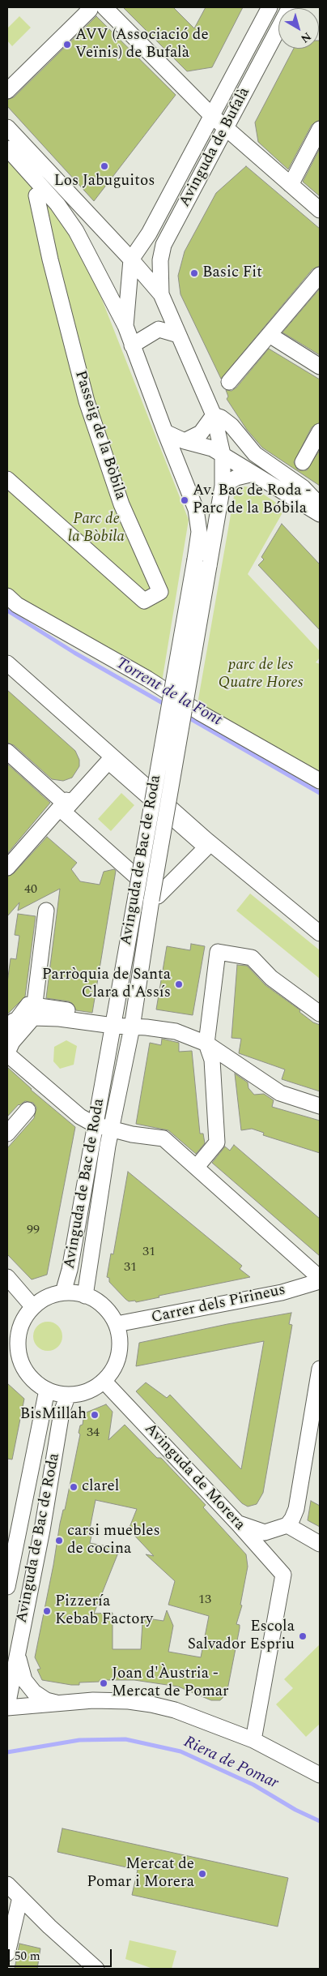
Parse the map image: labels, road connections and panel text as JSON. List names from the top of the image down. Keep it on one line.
{"streets":{"street":["Avinguda de Bufalà","Passeig de la Bòbila","Avinguda de Bac de Roda","Carrer dels Pirineus","Avinguda de Morera"]},"crossings":[["Avinguda de Bufalà","Avinguda de Bac de Roda"],["Avinguda de Bac de Roda","Carrer dels Pirineus"],["Avinguda de Bac de Roda","Avinguda de Morera"],["Carrer dels Pirineus","Avinguda de Morera"]],"water":["Torrent de la Font","Riera de Pomar"],"parks":["Parc de la Bòbila","parc de les Quatre Hores"],"places":["AVV (Associació de Veïnis) de Bufalà","Los Jabuguitos","Basic Fit","Av. Bac de Roda - Parc de la Bóbila","Parròquia de Santa Clara d'Assís","BisMillah","clarel","carsi muebles de cocina","Pizzería Kebab Factory","Escola Salvador Espriu","Joan d'Àustria - Mercat de Pomar","Mercat de Pomar i Morera"],"house_numbers":["40","99","31","31","34","13"],"scale_bar":"50 m","north":"bottom right"}
